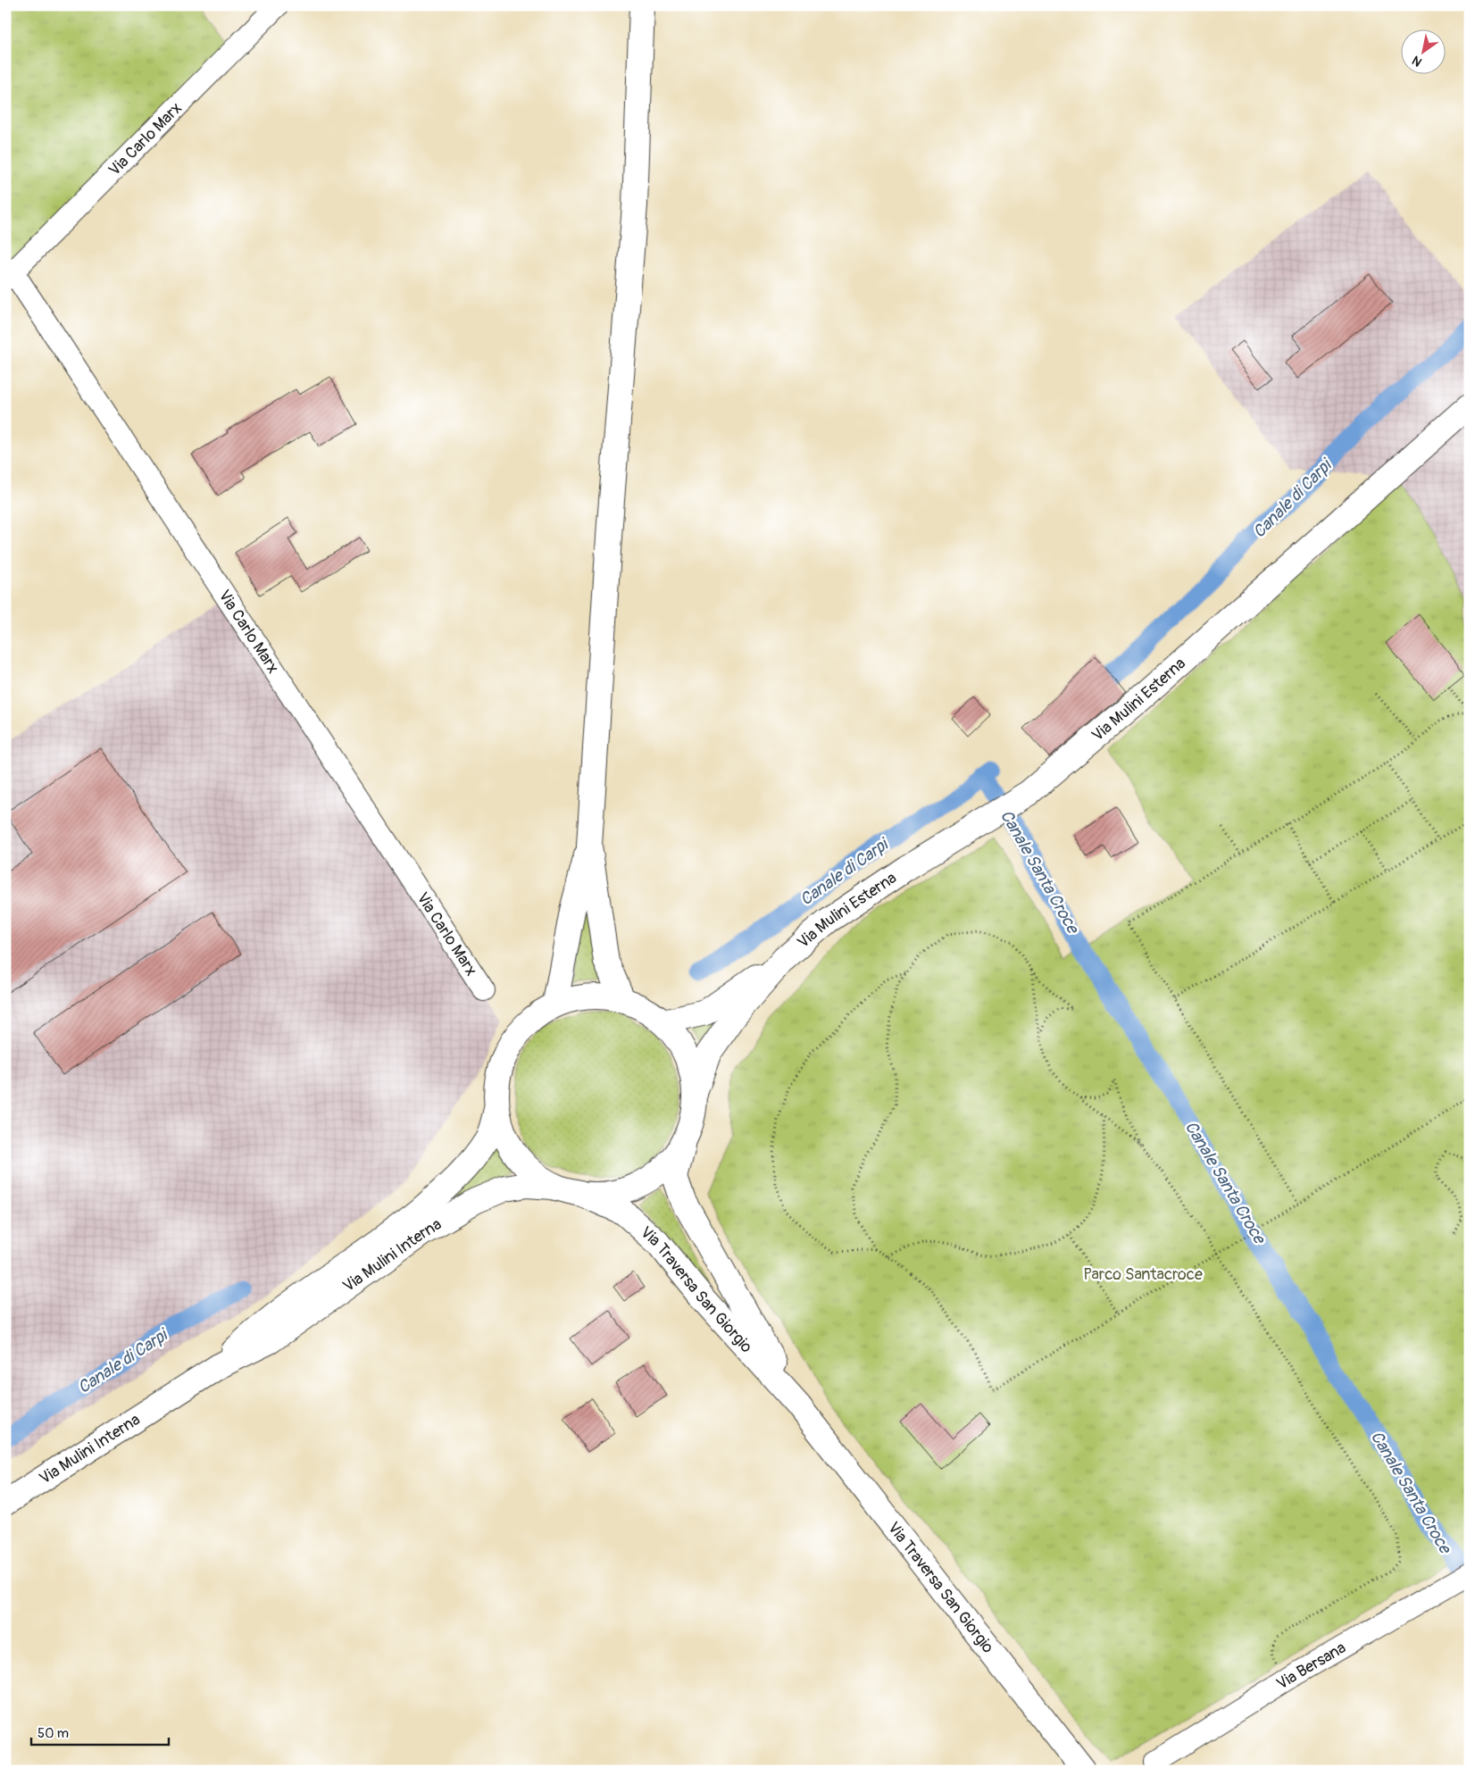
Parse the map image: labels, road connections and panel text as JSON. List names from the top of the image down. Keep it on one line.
{"streets":{"main road":["Via Mulini Esterna","Via Mulini Interna","Via Traversa San Giorgio"],"street":["Via Carlo Marx","Via Bersana"]},"crossings":[["Via Mulini Interna","Via Traversa San Giorgio"]],"water":["Canale di Carpi","Canale Santa Croce"],"parks":["Parco Santacroce"],"scale_bar":"50 m","north":"bottom left"}
